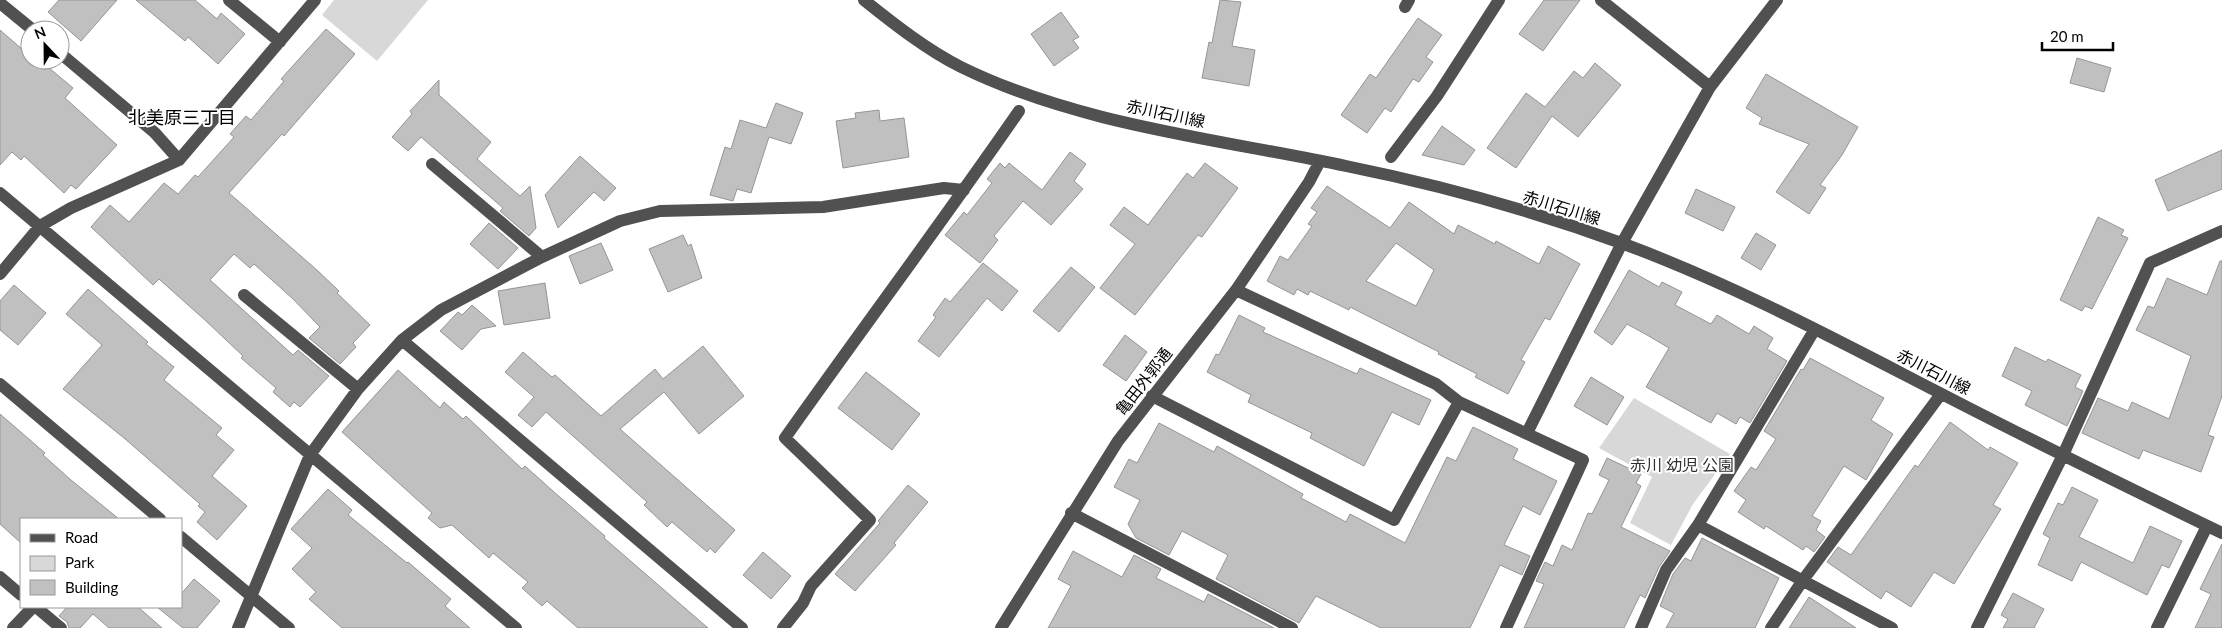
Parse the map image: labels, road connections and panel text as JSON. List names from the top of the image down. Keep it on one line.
{"streets":{"street":["赤川石川線","亀田外郭通"]},"crossings":[["赤川石川線","亀田外郭通"]],"districts":["北美原三丁目"],"parks":["赤川 幼児 公園"],"legend":["Road","Park","Building"],"scale_bar":"20 m","north":"top"}
